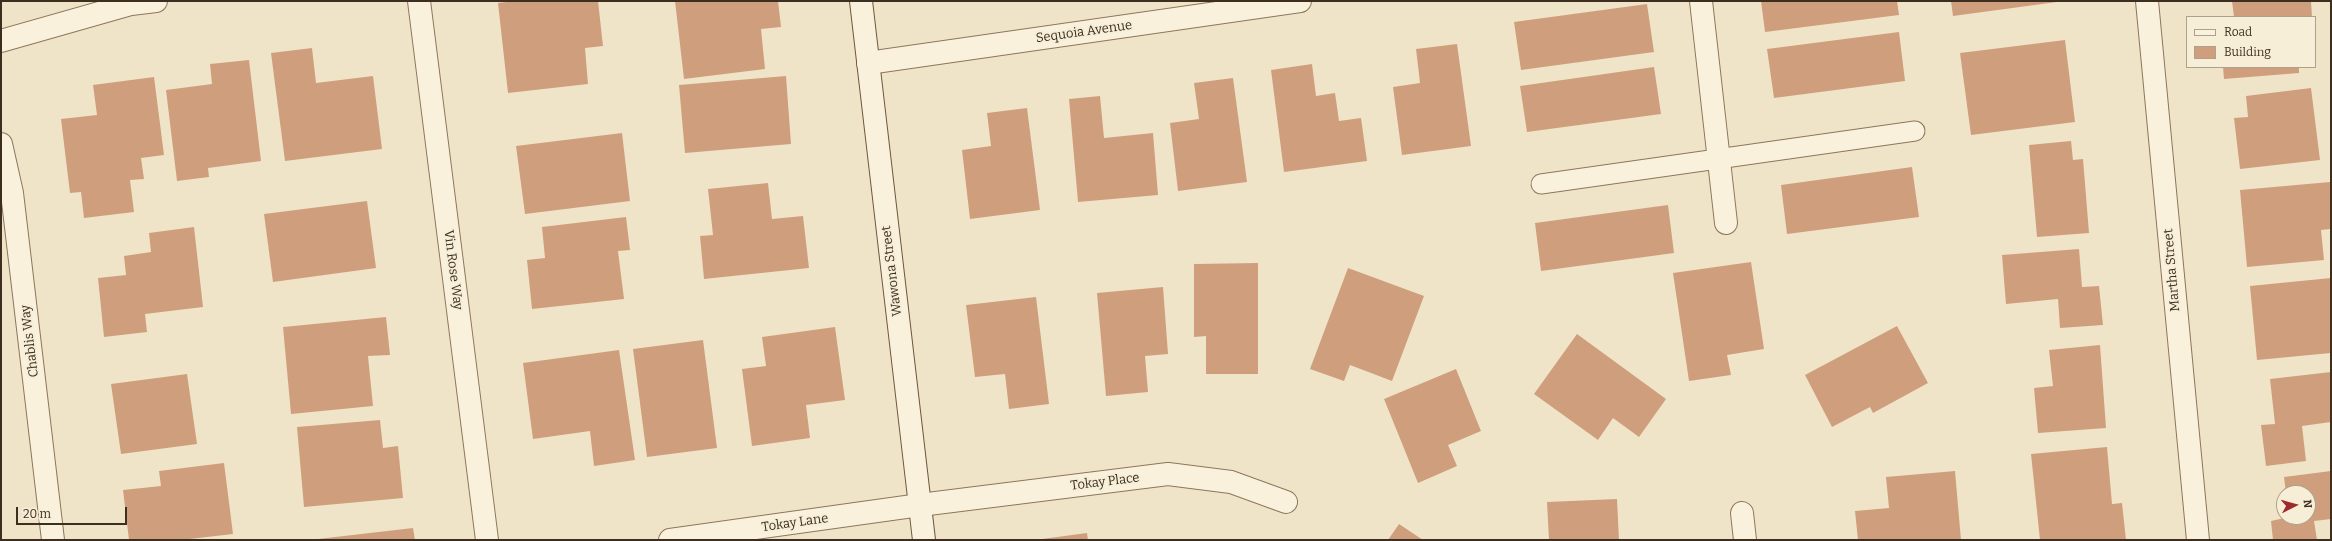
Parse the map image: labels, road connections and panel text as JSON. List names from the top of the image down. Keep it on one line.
{"streets":{"street":["Sequoia Avenue","Vin Rose Way","Martha Street","Wawona Street","Chablis Way","Tokay Place","Tokay Lane"]},"crossings":[["Sequoia Avenue","Wawona Street"],["Wawona Street","Tokay Place"],["Wawona Street","Tokay Lane"],["Tokay Place","Tokay Lane"]],"legend":["Road","Building"],"scale_bar":"20 m","north":"right"}
